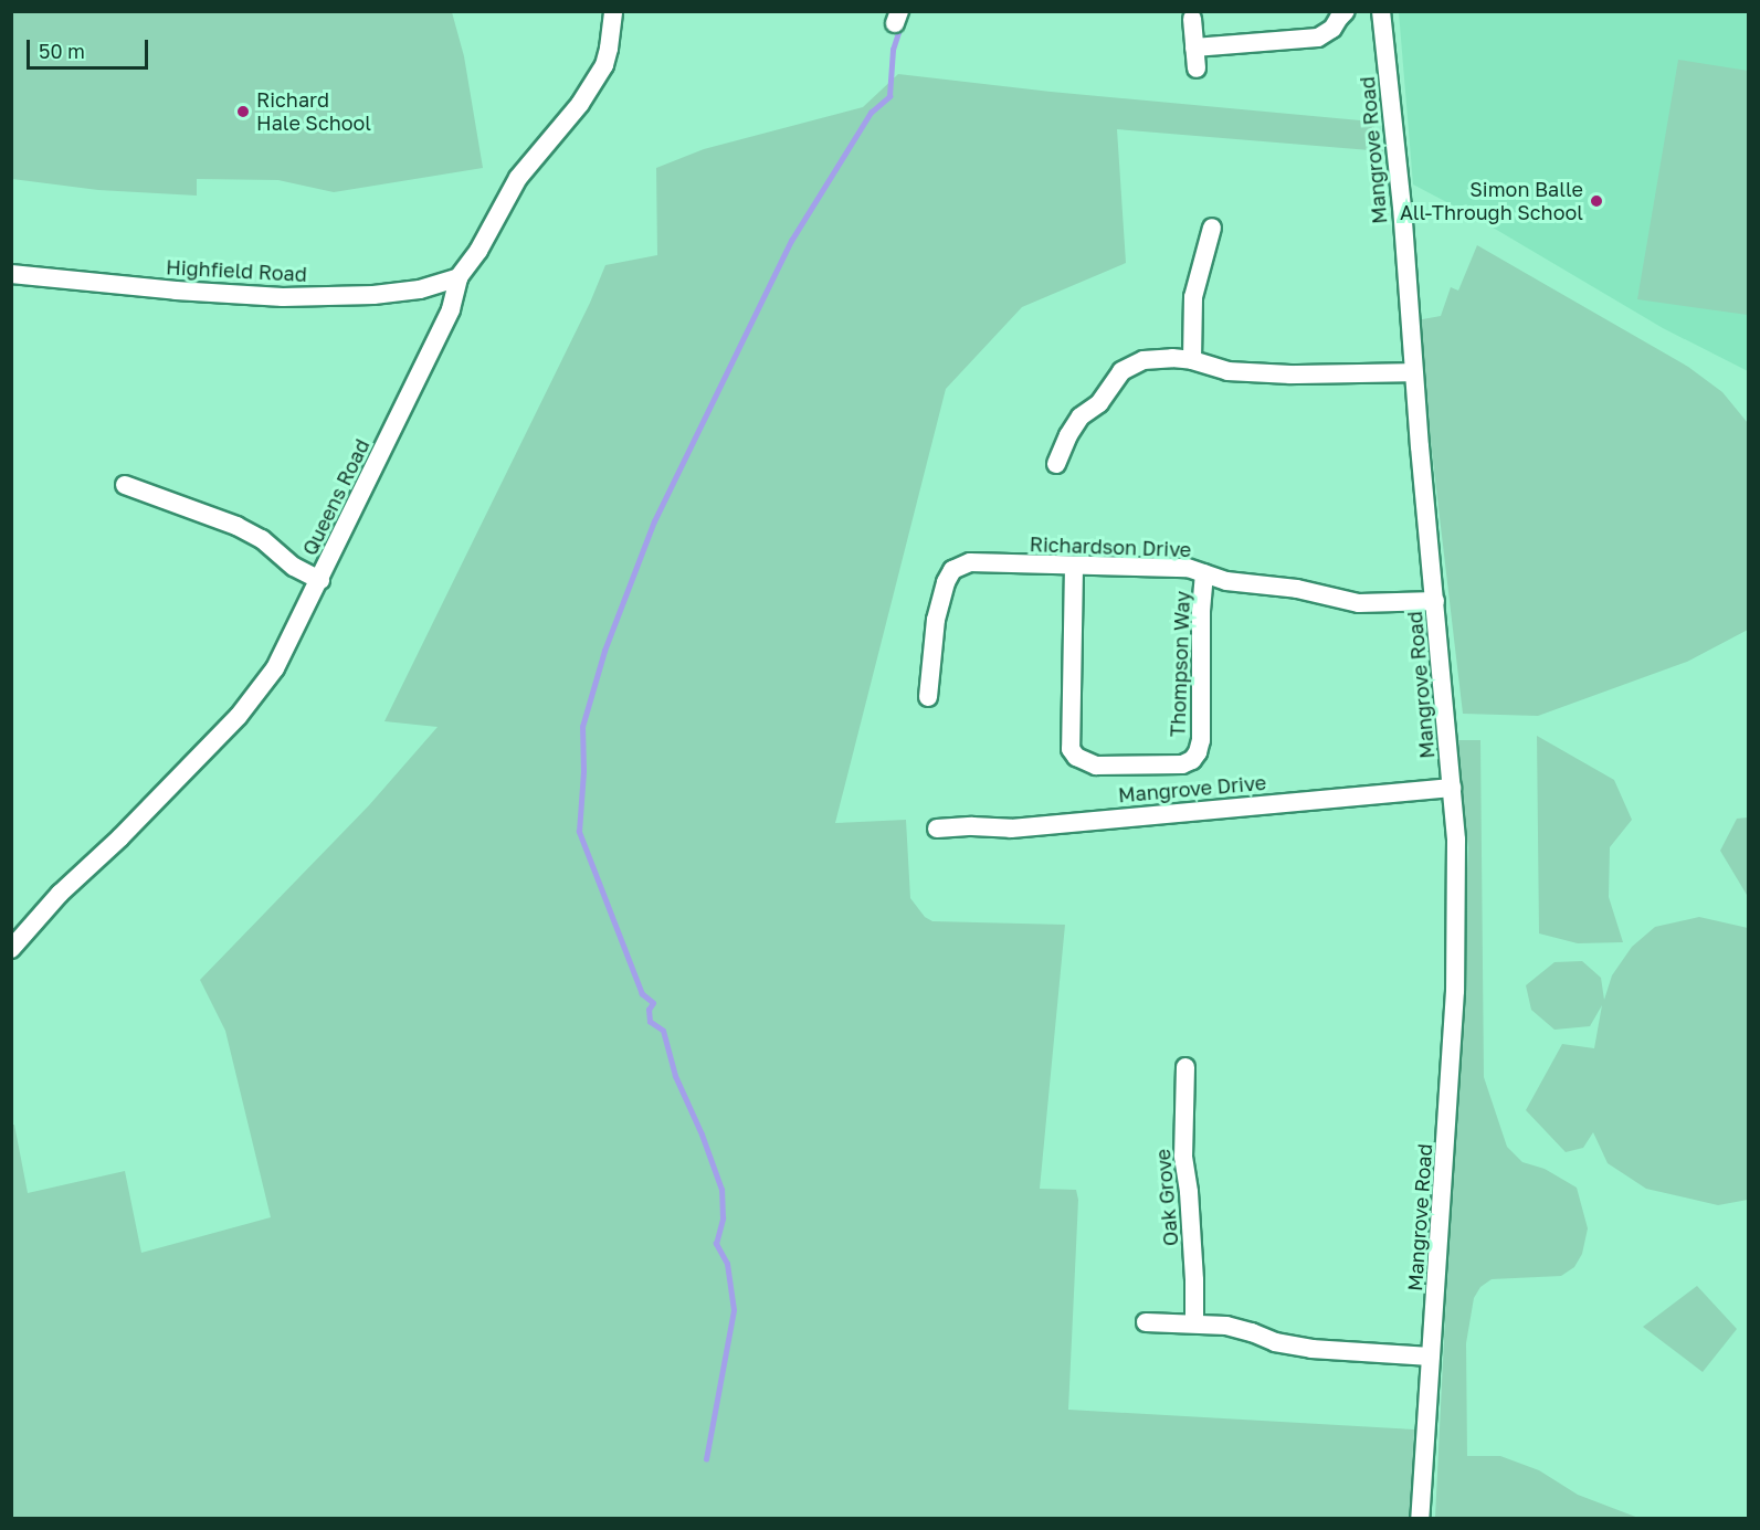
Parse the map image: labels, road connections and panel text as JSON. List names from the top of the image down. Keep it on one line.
{"streets":{"street":["Mangrove Road","Highfield Road","Queens Road","Richardson Drive","Thompson Way","Mangrove Drive","Oak Grove"]},"crossings":[["Mangrove Road","Richardson Drive"],["Mangrove Road","Mangrove Drive"],["Highfield Road","Queens Road"],["Richardson Drive","Thompson Way"]],"places":["Richard Hale School","Simon Balle All-Through School"],"scale_bar":"50 m"}
